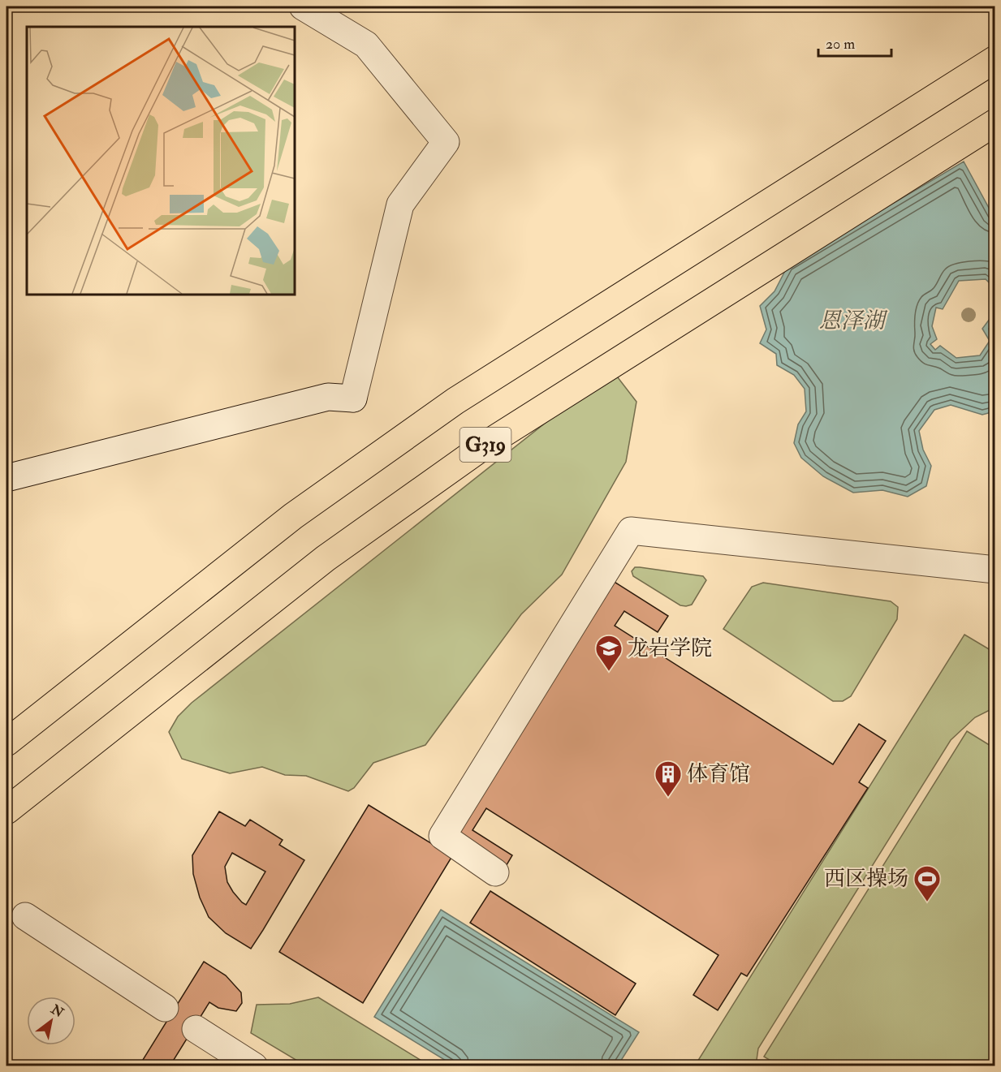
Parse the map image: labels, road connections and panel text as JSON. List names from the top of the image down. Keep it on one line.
{"streets":{"highway":["G319"]},"water":["恩泽湖"],"places":{"school or university":["龙岩学院"],"building":["体育馆"],"sports":["西区操场"]},"scale_bar":"20 m","north":"top right"}
